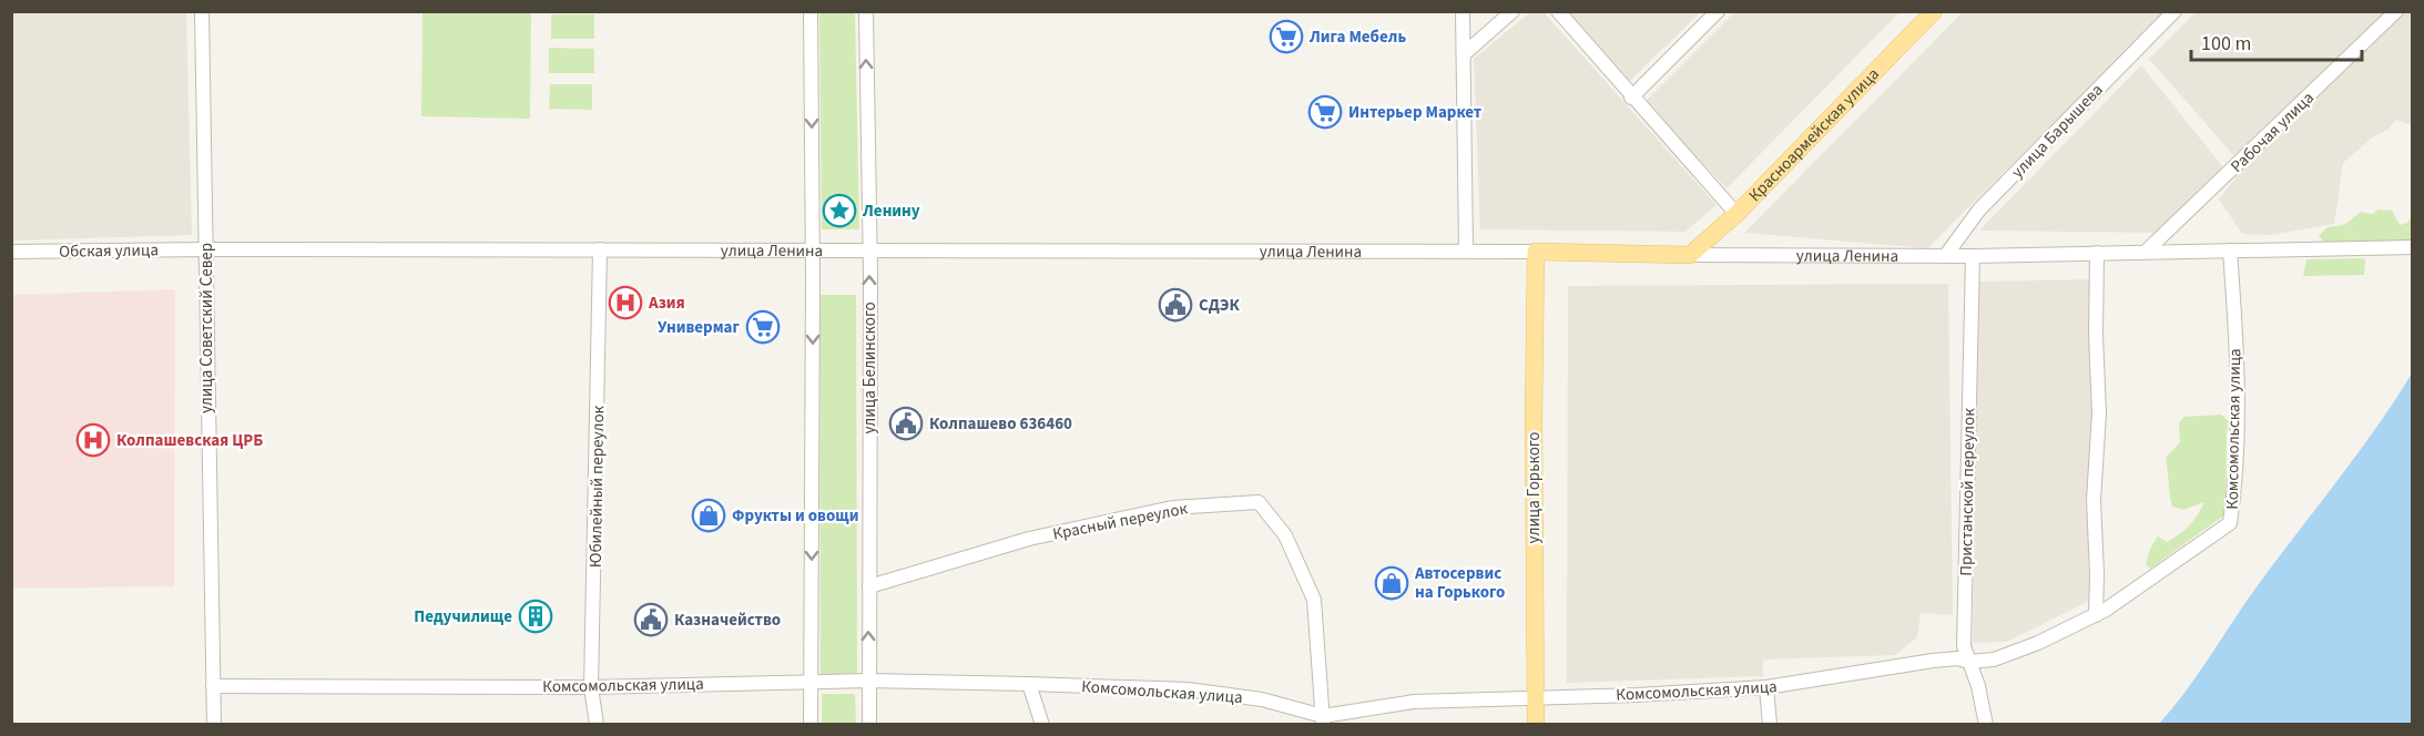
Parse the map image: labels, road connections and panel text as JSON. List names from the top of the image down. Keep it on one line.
{"streets":{"main road":["Красноармейская улица","улица Ленина","улица Горького"],"street":["улица Барышева","Рабочая улица","Обская улица","улица Советский Север","улица Белинского","Комсомольская улица","Юбилейный переулок","Пристанской переулок","Красный переулок"]},"crossings":[["улица Барышева","улица Ленина"],["Рабочая улица","улица Ленина"],["Красноармейская улица","улица Ленина"],["улица Ленина","Обская улица"],["улица Ленина","улица Советский Север"],["улица Ленина","улица Белинского"],["улица Ленина","Комсомольская улица"],["улица Ленина","Юбилейный переулок"],["улица Ленина","улица Горького"],["улица Ленина","Пристанской переулок"],["Обская улица","улица Советский Север"],["улица Советский Север","Комсомольская улица"],["улица Белинского","Комсомольская улица"],["улица Белинского","Красный переулок"],["Комсомольская улица","Юбилейный переулок"],["Комсомольская улица","улица Горького"],["Комсомольская улица","Пристанской переулок"],["Комсомольская улица","Красный переулок"]],"places":{"supermarket":["Лига Мебель","Интерьер Маркет","Универмаг"],"place":["Ленину"],"hospital":["Азия","Колпашевская ЦРБ"],"public building":["СДЭК","Колпашево 636460","Казначейство"],"shop":["Фрукты и овощи","Автосервис на Горького"],"building":["Педучилище"]},"scale_bar":"100 m"}
